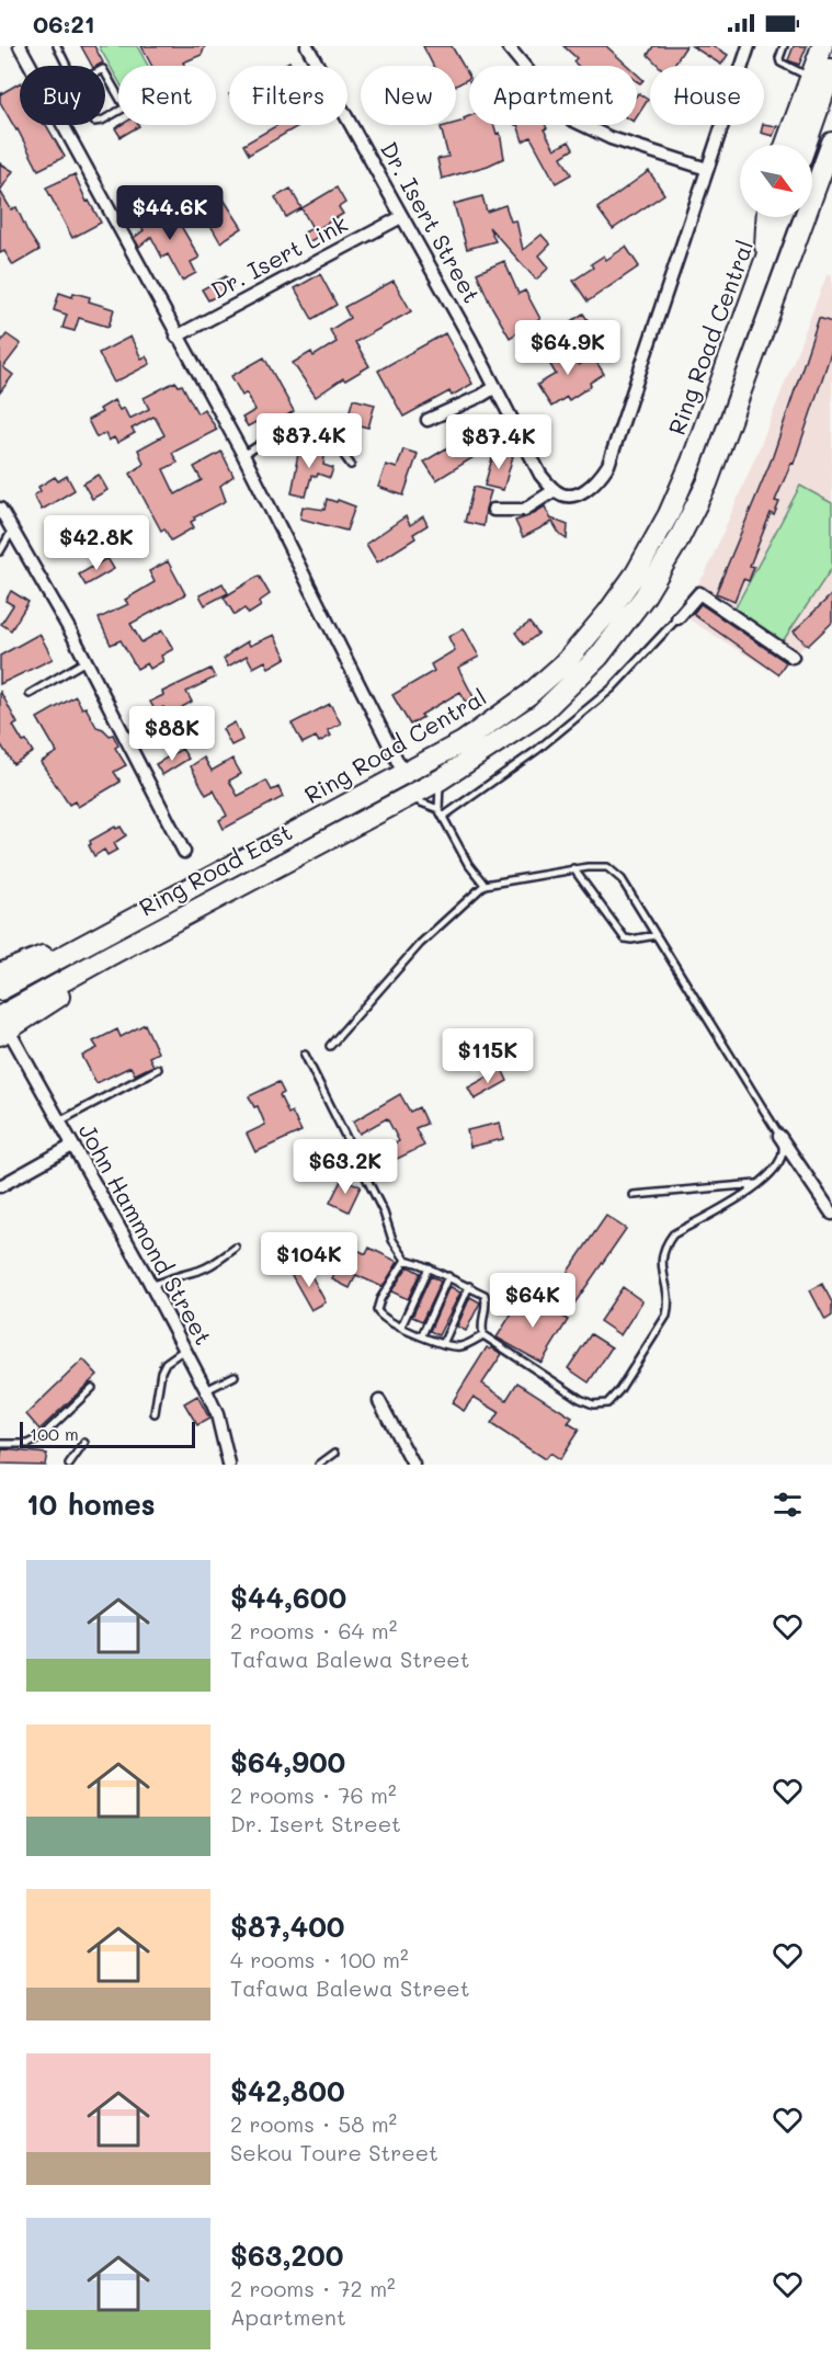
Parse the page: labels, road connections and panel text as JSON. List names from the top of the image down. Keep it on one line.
{"streets":{"main road":["Ring Road Central","Ring Road East"],"street":["Dr. Isert Street","Dr. Isert Link","John Hammond Street"]},"crossings":[["Dr. Isert Street","Dr. Isert Link"],["Ring Road Central","Ring Road East"],["Ring Road East","John Hammond Street"]],"scale_bar":"100 m","north":"bottom right","page":{"status":"06:21","chip":["Buy","Rent","Filters","New","Apartment","House"],"price":["$44.6K","$64.9K","$87.4K","$87.4K","$42.8K","$88K","$115K","$63.2K","$104K","$64K"],"scale":"100 m","heading":"10 homes","list":[{"name":"$44,600","note":"2 rooms · 64 m² · Tafawa Balewa Street"},{"name":"$64,900","note":"2 rooms · 76 m² · Dr. Isert Street"},{"name":"$87,400","note":"4 rooms · 100 m² · Tafawa Balewa Street"},{"name":"$42,800","note":"2 rooms · 58 m² · Sekou Toure Street"},{"name":"$63,200","note":"2 rooms · 72 m² · Apartment"}]}}
